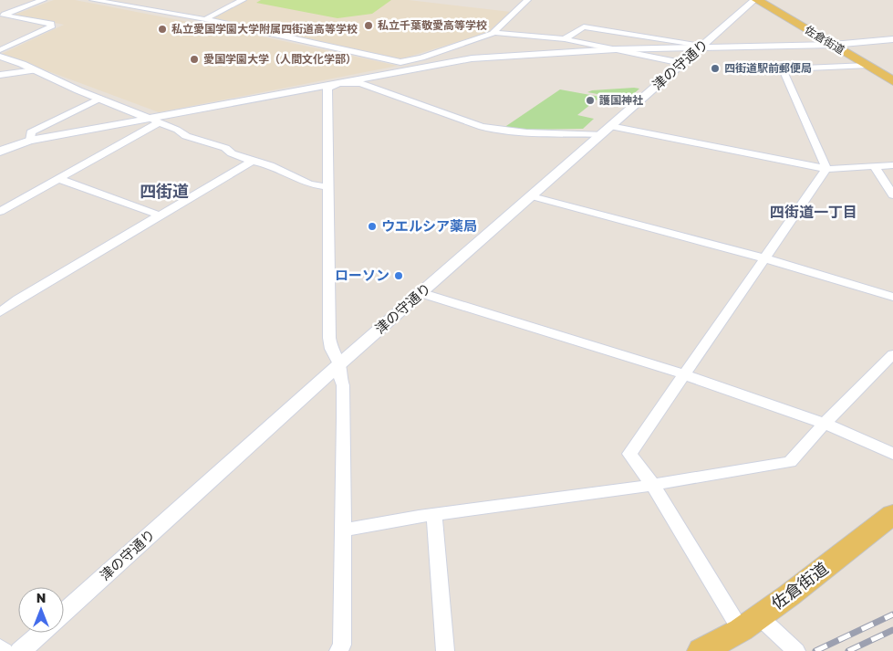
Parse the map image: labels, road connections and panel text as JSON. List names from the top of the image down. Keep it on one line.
{"streets":{"main road":["佐倉街道"],"street":["津の守通り"]},"crossings":[["佐倉街道","津の守通り"]],"districts":["四街道","四街道一丁目"],"places":["私立千葉敬愛高等学校","私立愛国学園大学附属四街道高等学校","愛国学園大学（人間文化学部）","四街道駅前郵便局","護国神社","ウエルシア薬局","ローソン"],"north":"top"}
